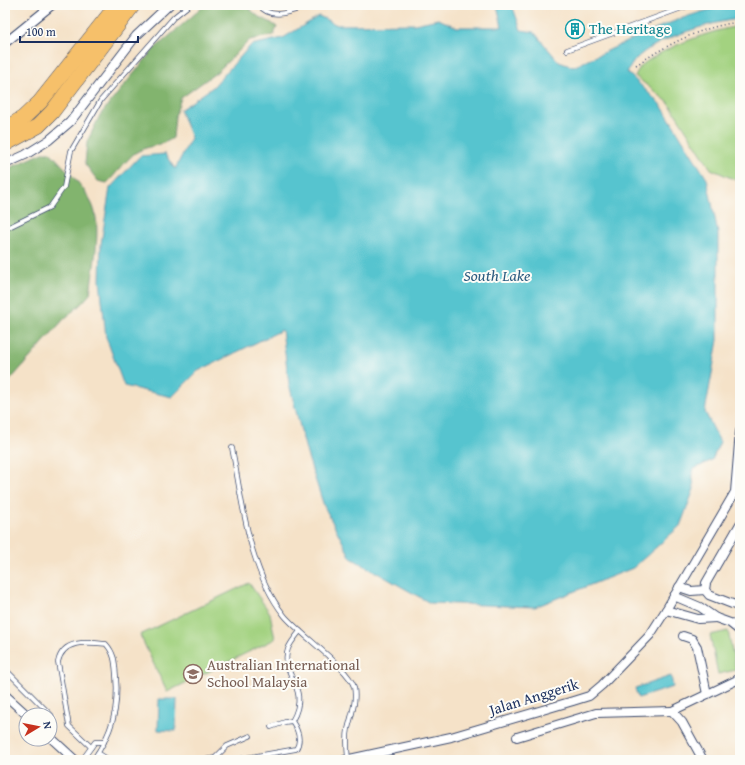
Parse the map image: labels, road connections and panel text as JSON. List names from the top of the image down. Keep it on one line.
{"streets":{"street":["Jalan Anggerik"]},"water":["South Lake"],"places":{"building":["The Heritage"],"school or university":["Australian International School Malaysia"]},"scale_bar":"100 m","north":"right"}
